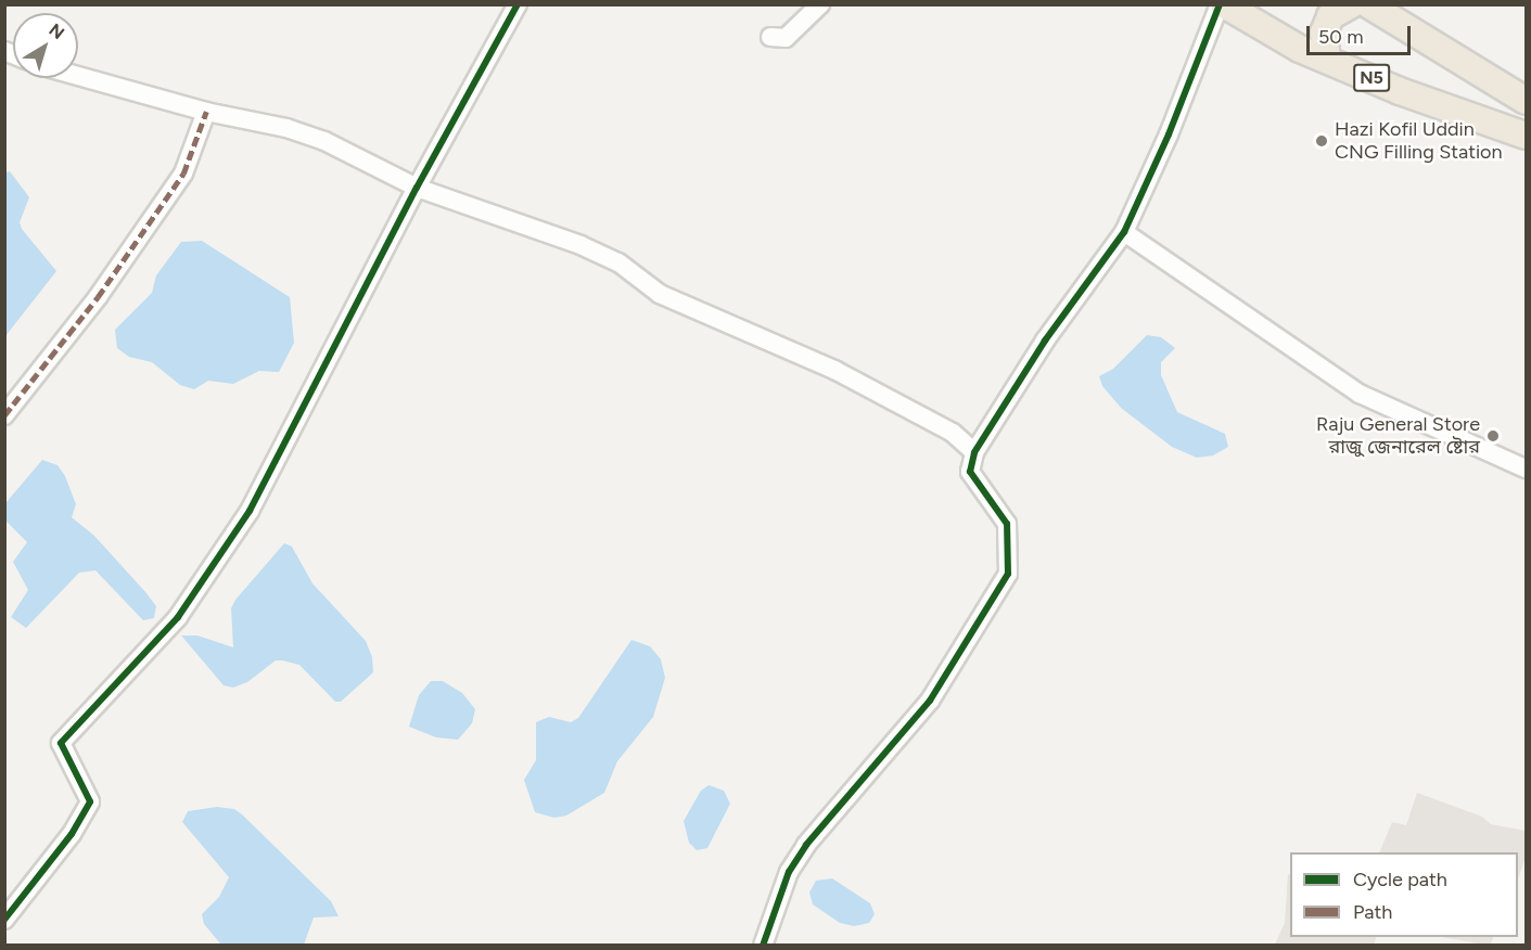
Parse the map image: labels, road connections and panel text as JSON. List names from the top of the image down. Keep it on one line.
{"streets":{"highway":["N5"]},"places":["Hazi Kofil Uddin CNG Filling Station","Raju General Store রাজু জেনারেল ষ্টোর"],"legend":["Cycle path","Path"],"scale_bar":"50 m","north":"top right"}
